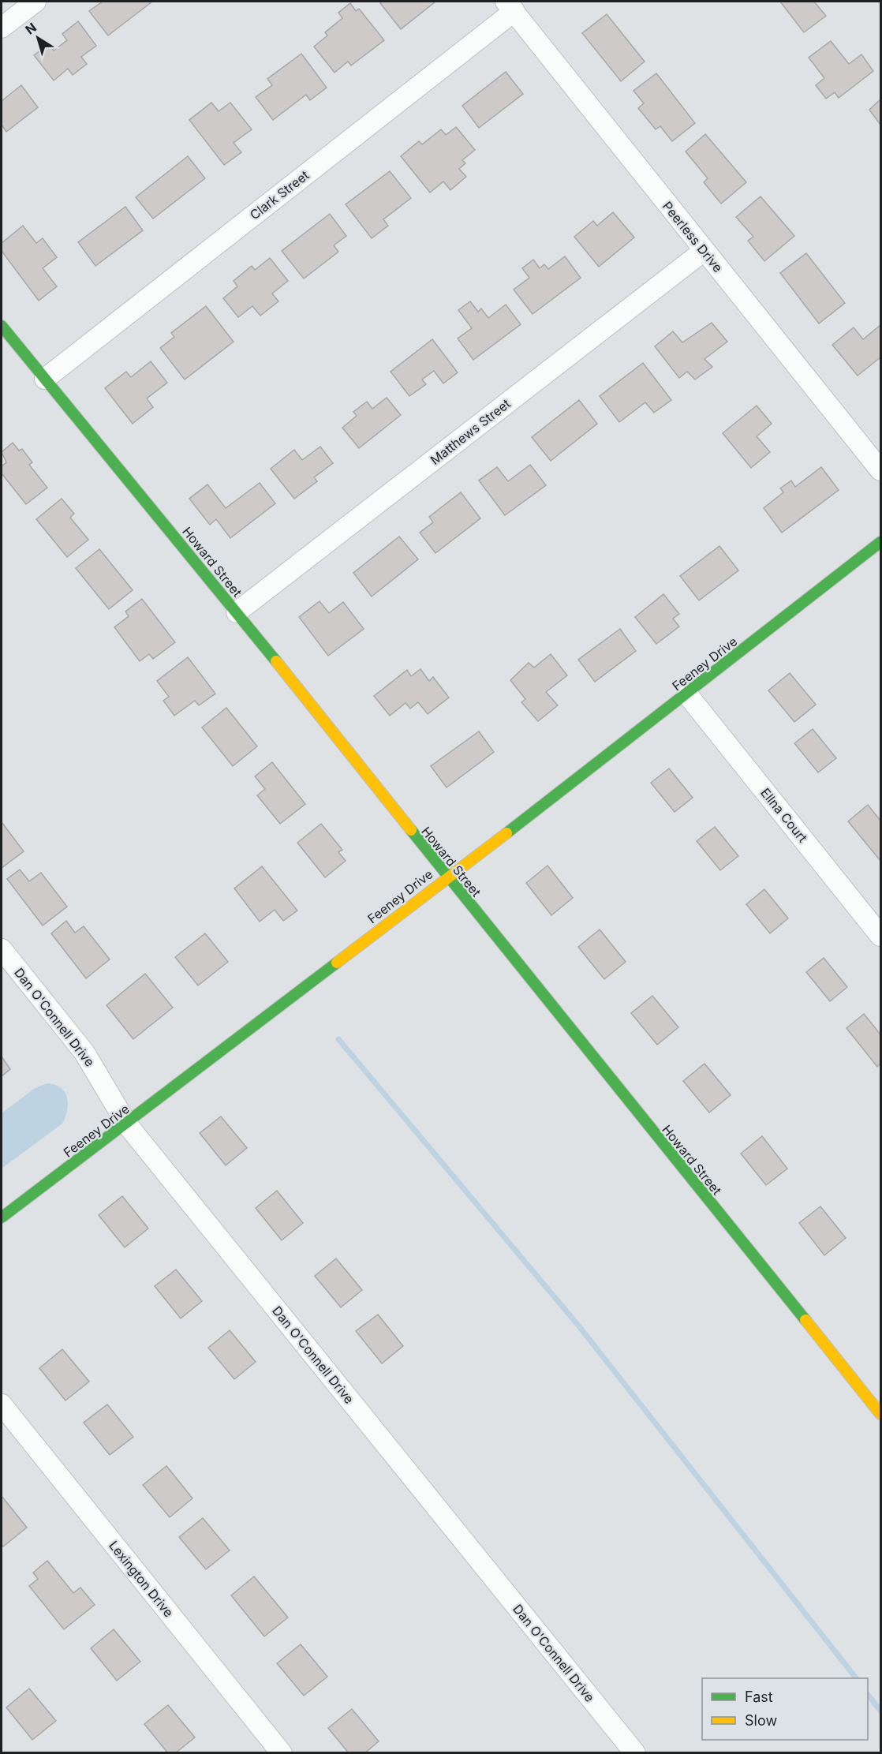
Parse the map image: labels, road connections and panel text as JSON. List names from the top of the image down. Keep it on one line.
{"streets":{"street":["Clark Street","Peerless Drive","Matthews Street","Howard Street","Feeney Drive","Ellna Court","Dan O'Connell Drive","Lexington Drive"]},"crossings":[["Clark Street","Peerless Drive"],["Clark Street","Howard Street"],["Peerless Drive","Matthews Street"],["Matthews Street","Howard Street"],["Howard Street","Feeney Drive"],["Feeney Drive","Ellna Court"],["Feeney Drive","Dan O'Connell Drive"]],"legend":["Fast","Slow"],"north":"top left"}
